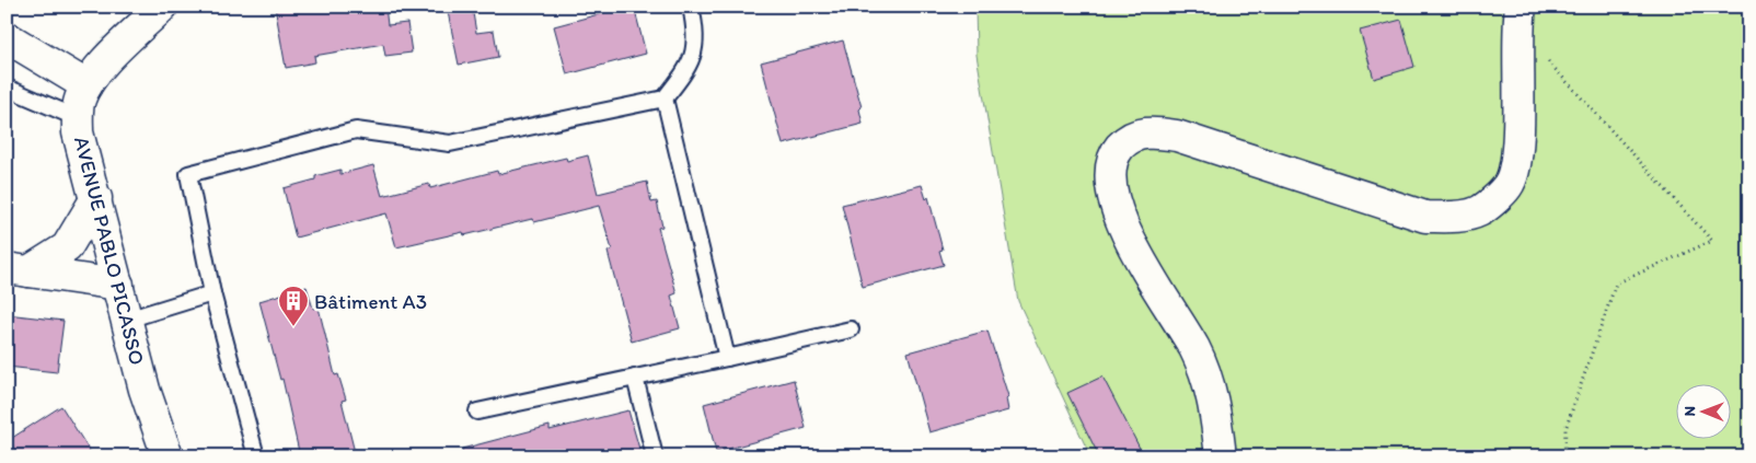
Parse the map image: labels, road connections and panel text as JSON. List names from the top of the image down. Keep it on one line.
{"streets":{"street":["AVENUE PABLO PICASSO"]},"places":{"building":["Bâtiment A3"]},"north":"left"}
